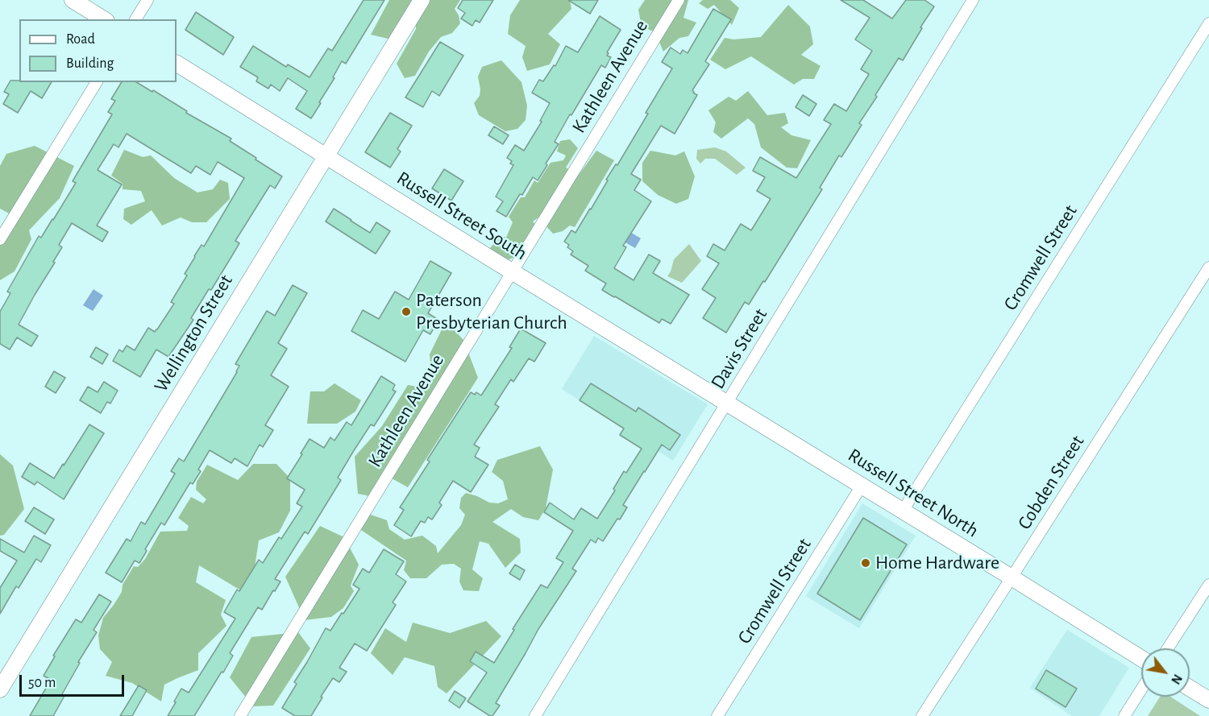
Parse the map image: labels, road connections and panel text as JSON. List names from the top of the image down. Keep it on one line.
{"streets":{"street":["Kathleen Avenue","Russell Street South","Cromwell Street","Wellington Street","Davis Street","Cobden Street","Russell Street North"]},"crossings":[["Kathleen Avenue","Russell Street South"],["Russell Street South","Wellington Street"],["Russell Street South","Davis Street"],["Russell Street South","Russell Street North"],["Cromwell Street","Russell Street North"],["Davis Street","Russell Street North"],["Cobden Street","Russell Street North"]],"places":["Paterson Presbyterian Church","Home Hardware"],"legend":["Road","Building"],"scale_bar":"50 m","north":"bottom right"}
